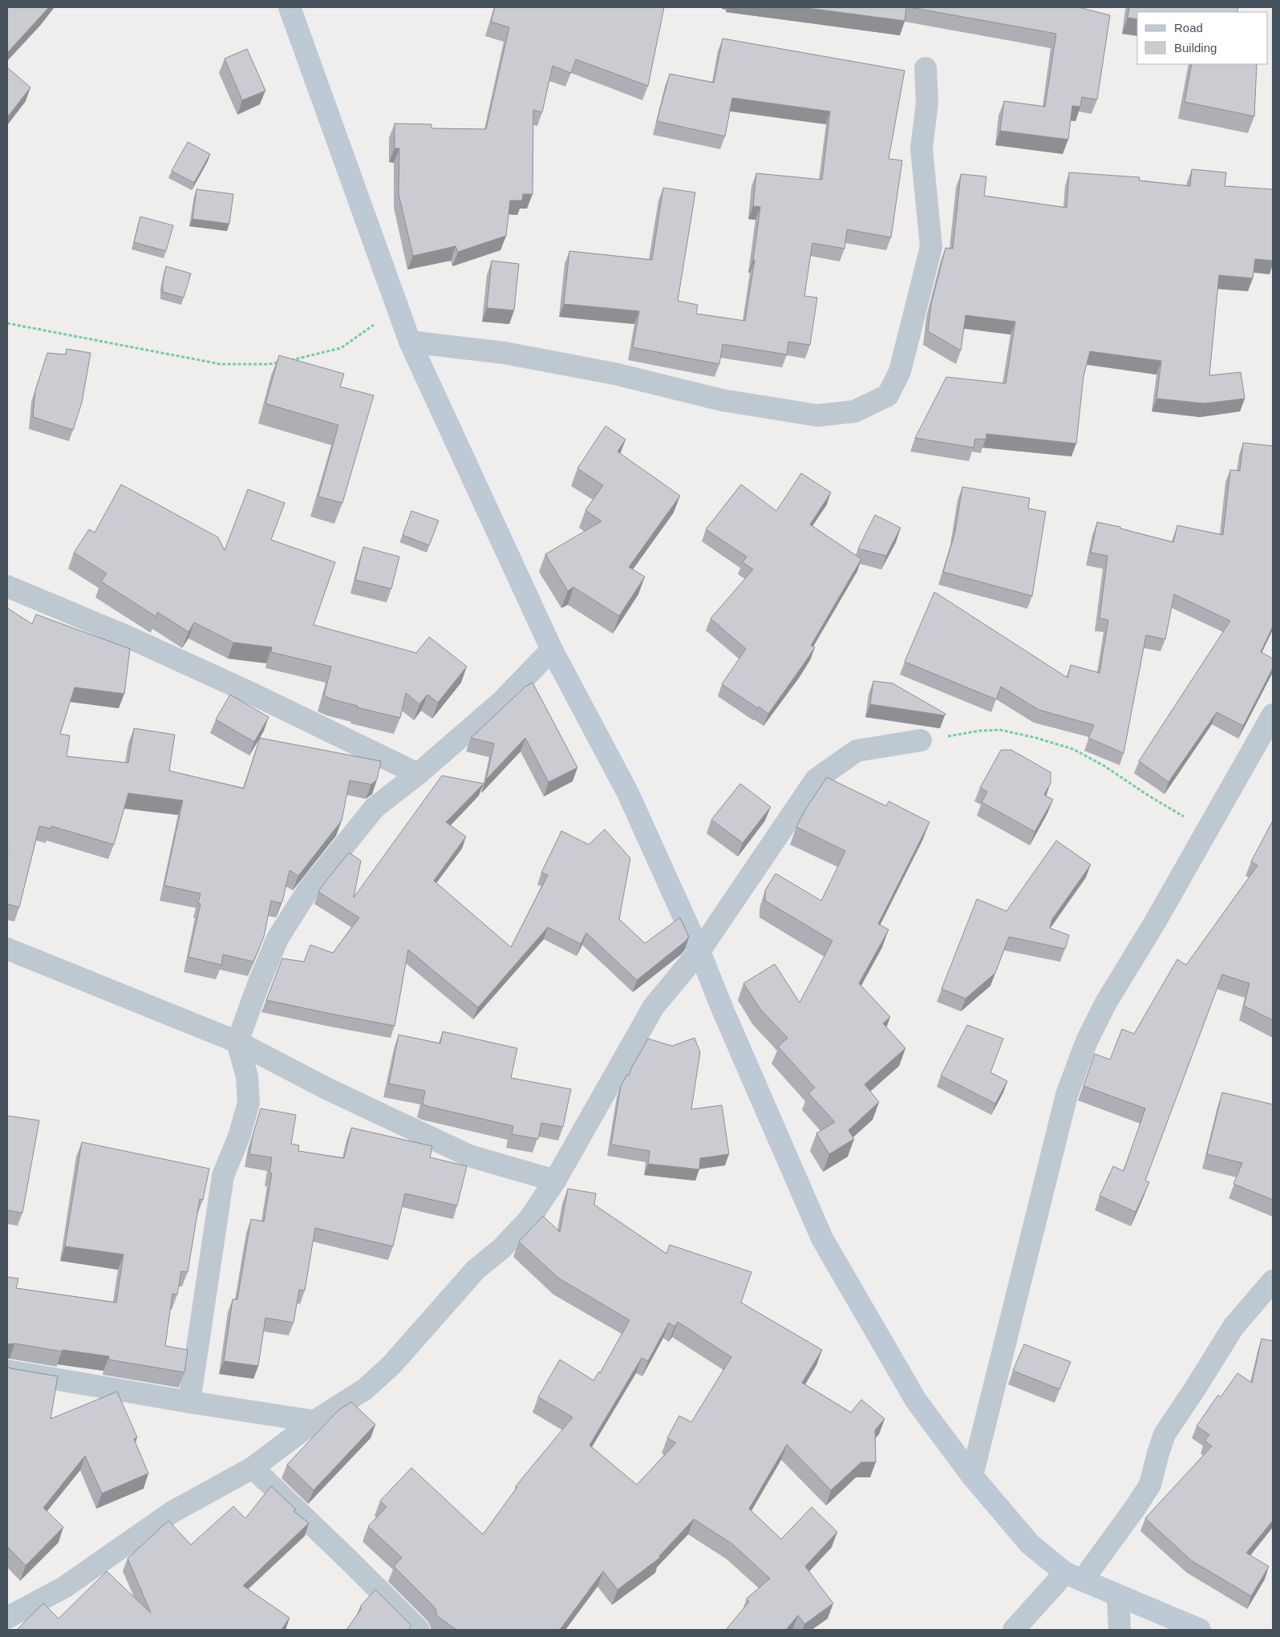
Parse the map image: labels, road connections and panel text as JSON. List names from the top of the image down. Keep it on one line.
{"legend":["Road","Building"]}
